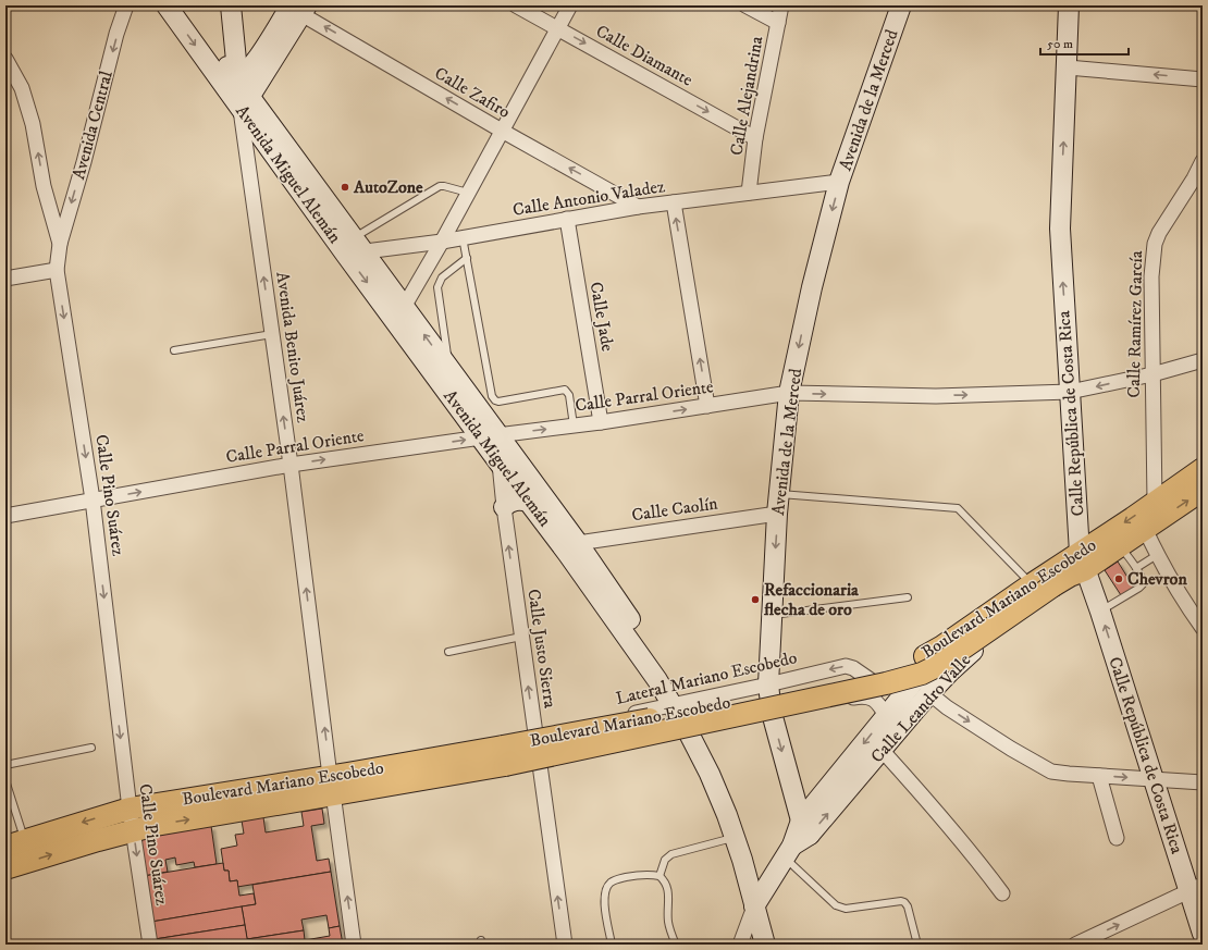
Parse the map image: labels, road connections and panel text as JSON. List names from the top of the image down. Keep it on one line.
{"streets":{"main road":["Boulevard Mariano Escobedo"],"street":["Calle Diamante","Calle Zafiro","Calle Alejandrina","Avenida de la Merced","Avenida Central","Avenida Miguel Alemán","Calle Antonio Valadez","Calle Jade","Calle Ramírez García","Avenida Benito Juárez","Calle Parral Oriente","Calle República de Costa Rica","Calle Pino Suárez","Calle Caolín","Calle Justo Sierra","Lateral Mariano Escobedo","Calle Leandro Valle"]},"crossings":[["Calle Diamante","Calle Alejandrina"],["Calle Zafiro","Calle Antonio Valadez"],["Calle Alejandrina","Calle Antonio Valadez"],["Avenida de la Merced","Calle Antonio Valadez"],["Avenida de la Merced","Calle Parral Oriente"],["Avenida de la Merced","Calle Caolín"],["Avenida de la Merced","Lateral Mariano Escobedo"],["Avenida de la Merced","Calle Leandro Valle"],["Avenida Central","Calle Pino Suárez"],["Avenida Miguel Alemán","Calle Antonio Valadez"],["Avenida Miguel Alemán","Avenida Benito Juárez"],["Avenida Miguel Alemán","Calle Parral Oriente"],["Avenida Miguel Alemán","Calle Caolín"],["Avenida Miguel Alemán","Calle Justo Sierra"],["Avenida Miguel Alemán","Lateral Mariano Escobedo"],["Avenida Miguel Alemán","Calle Leandro Valle"],["Calle Antonio Valadez","Calle Jade"],["Calle Jade","Calle Parral Oriente"],["Calle Ramírez García","Calle Parral Oriente"],["Calle Ramírez García","Boulevard Mariano Escobedo"],["Avenida Benito Juárez","Calle Parral Oriente"],["Avenida Benito Juárez","Boulevard Mariano Escobedo"],["Calle Parral Oriente","Calle República de Costa Rica"],["Calle Parral Oriente","Calle Pino Suárez"],["Calle Parral Oriente","Calle Justo Sierra"],["Calle República de Costa Rica","Boulevard Mariano Escobedo"],["Calle República de Costa Rica","Calle Leandro Valle"],["Calle Pino Suárez","Boulevard Mariano Escobedo"],["Boulevard Mariano Escobedo","Lateral Mariano Escobedo"],["Boulevard Mariano Escobedo","Calle Leandro Valle"],["Calle Justo Sierra","Lateral Mariano Escobedo"],["Lateral Mariano Escobedo","Calle Leandro Valle"]],"one_way":["Calle Diamante","Calle Zafiro","Avenida Central","Avenida Benito Juárez","Calle Parral Oriente","Calle República de Costa Rica","Calle Justo Sierra"],"places":["AutoZone","Chevron","Refaccionaria flecha de oro"],"scale_bar":"50 m"}
